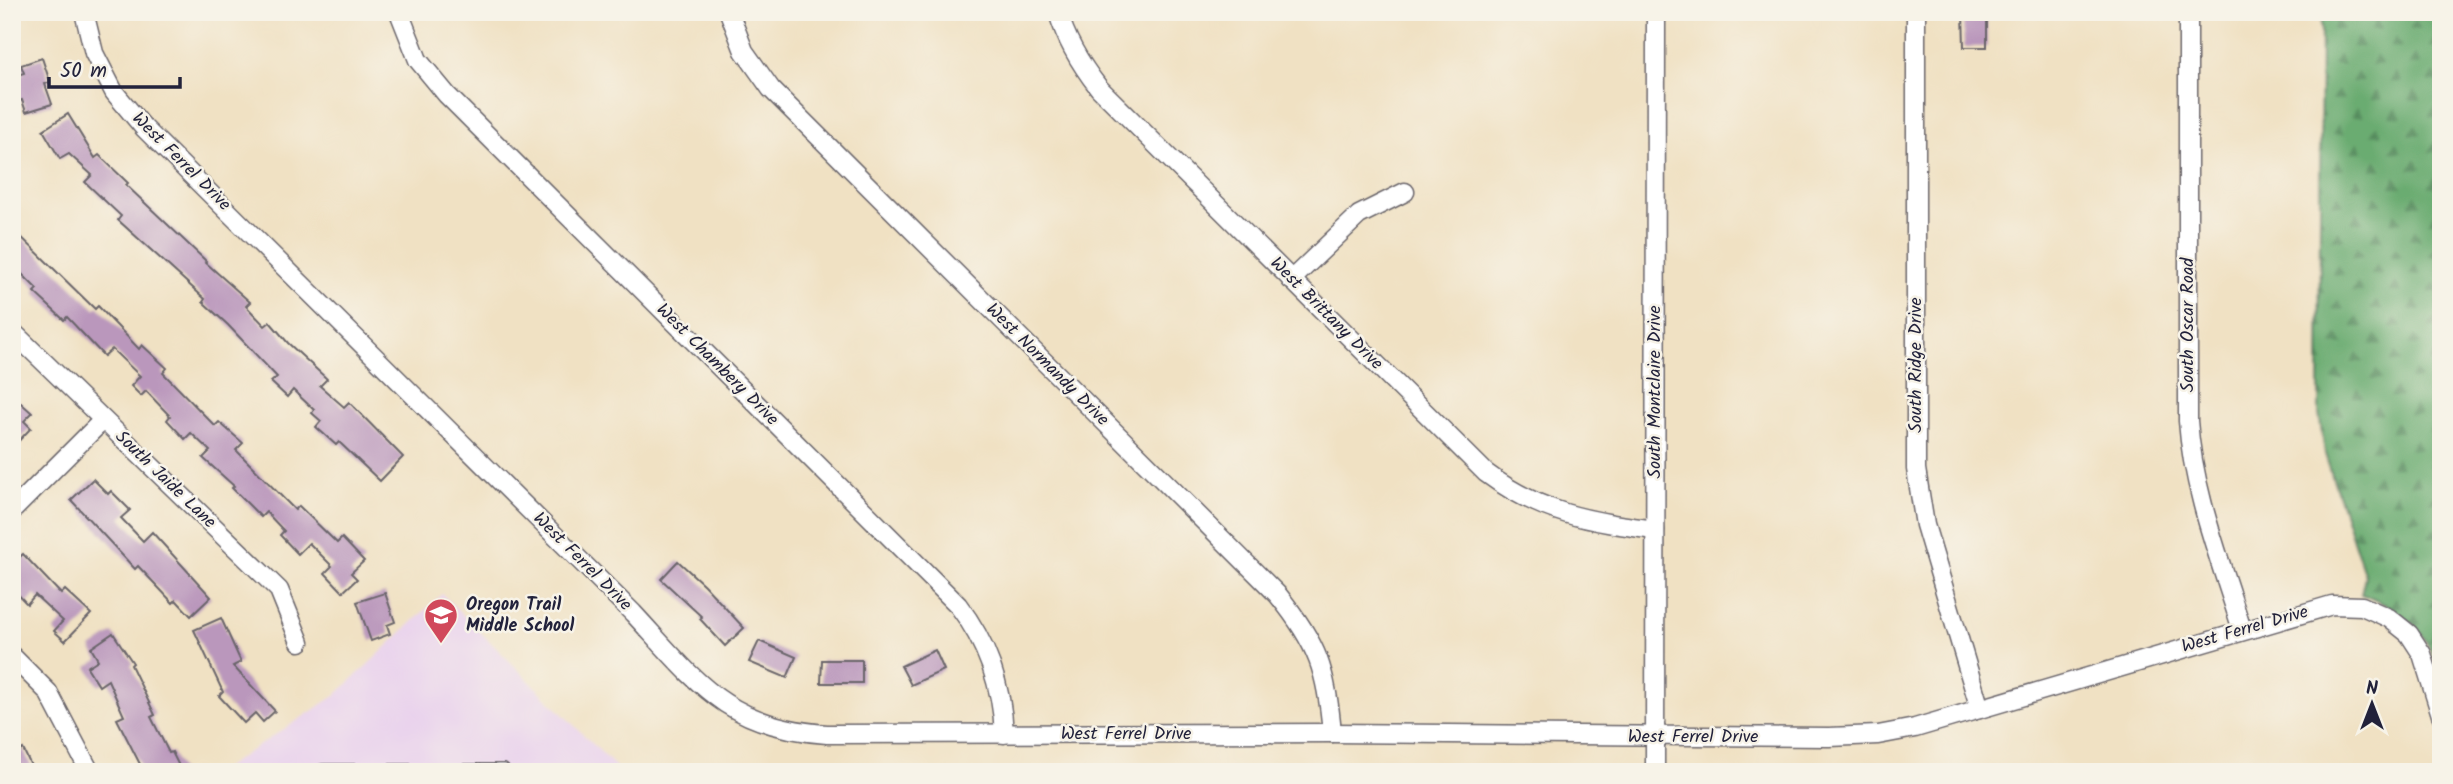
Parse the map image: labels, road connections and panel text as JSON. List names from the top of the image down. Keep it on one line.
{"streets":{"street":["West Ferrel Drive","West Brittany Drive","South Oscar Road","West Chambery Drive","West Normandy Drive","South Ridge Drive","South Montclaire Drive","South Jaide Lane"]},"crossings":[["West Ferrel Drive","South Oscar Road"],["West Ferrel Drive","West Chambery Drive"],["West Ferrel Drive","West Normandy Drive"],["West Ferrel Drive","South Ridge Drive"],["West Ferrel Drive","South Montclaire Drive"],["West Brittany Drive","South Montclaire Drive"]],"places":{"school or university":["Oregon Trail Middle School"]},"scale_bar":"50 m","north":"top"}
